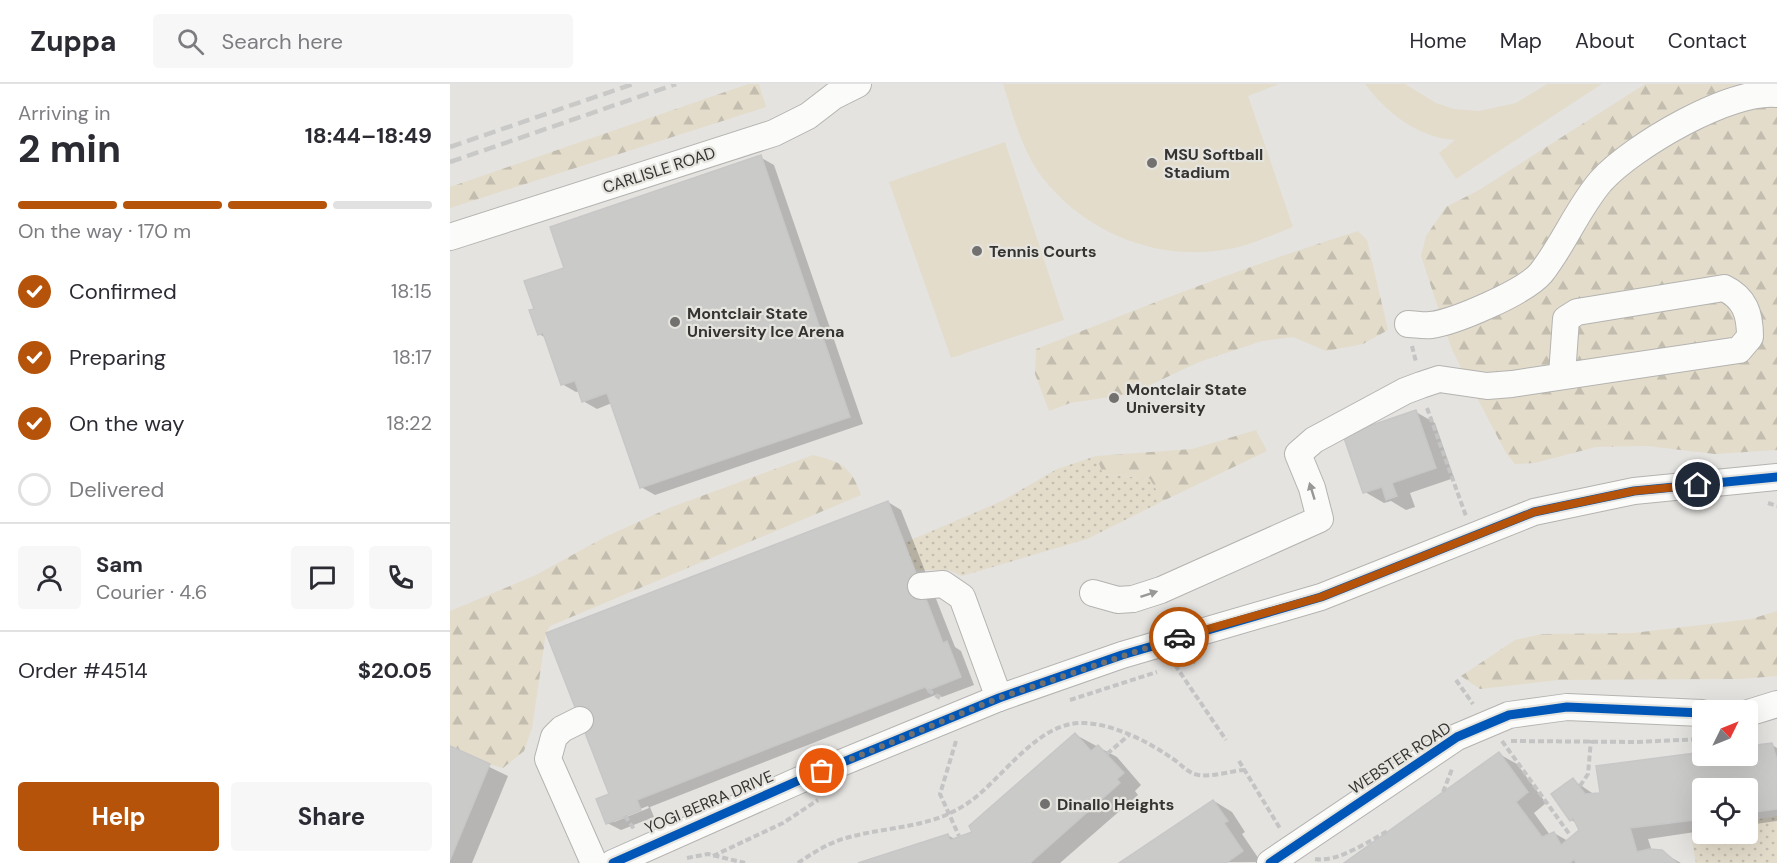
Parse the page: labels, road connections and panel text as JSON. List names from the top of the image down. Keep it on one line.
{"streets":{"street":["CARLISLE ROAD","WEBSTER ROAD","YOGI BERRA DRIVE"]},"places":["MSU Softball Stadium","Tennis Courts","Montclair State University Ice Arena","Montclair State University","Dinallo Heights"],"north":"top right","page":{"header":"Zuppa","search":"Search here","nav":["Home","Map","About","Contact"],"heading":["2 min","Arriving in","18:44–18:49"],"panel":["Sam","Courier · 4.6","Order #4514","$20.05"],"bar":"On the way · 170 m","list":[["Confirmed","18:15"],["Preparing","18:17"],["On the way","18:22"],"Delivered"],"buttons":["Help","Share"]}}
